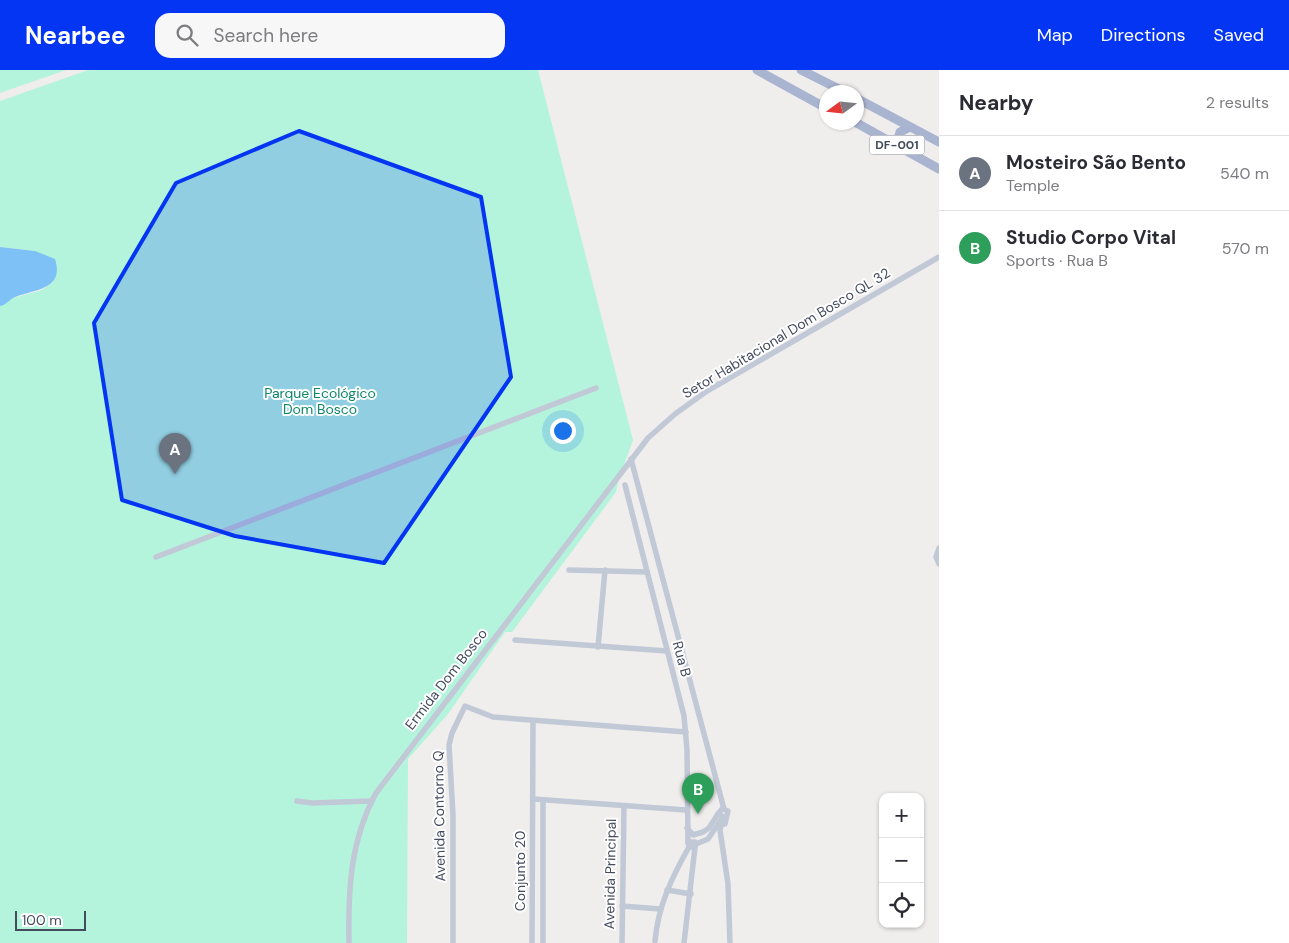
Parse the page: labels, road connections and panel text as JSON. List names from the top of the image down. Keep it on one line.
{"streets":{"main road":["DF-001"],"street":["Setor Habitacional Dom Bosco QL 32","Rua B","Ermida Dom Bosco","Avenida Contorno Q","Conjunto 20","Avenida Principal"]},"crossings":[["Setor Habitacional Dom Bosco QL 32","Ermida Dom Bosco"],["Rua B","Avenida Contorno Q"],["Avenida Contorno Q","Conjunto 20"]],"parks":["Parque Ecológico Dom Bosco"],"scale_bar":"100 m","north":"left","page":{"header":"Nearbee","search":"Search here","nav":["Map","Directions","Saved"],"heading":["Nearby","2 results"],"list":[{"mark":"A","name":"Mosteiro São Bento","note":"Temple","value":"540 m"},{"mark":"B","name":"Studio Corpo Vital","note":"Sports · Rua B","value":"570 m"}],"pins":["A","B"],"map_buttons":["+","−"],"scale":"100 m"}}
